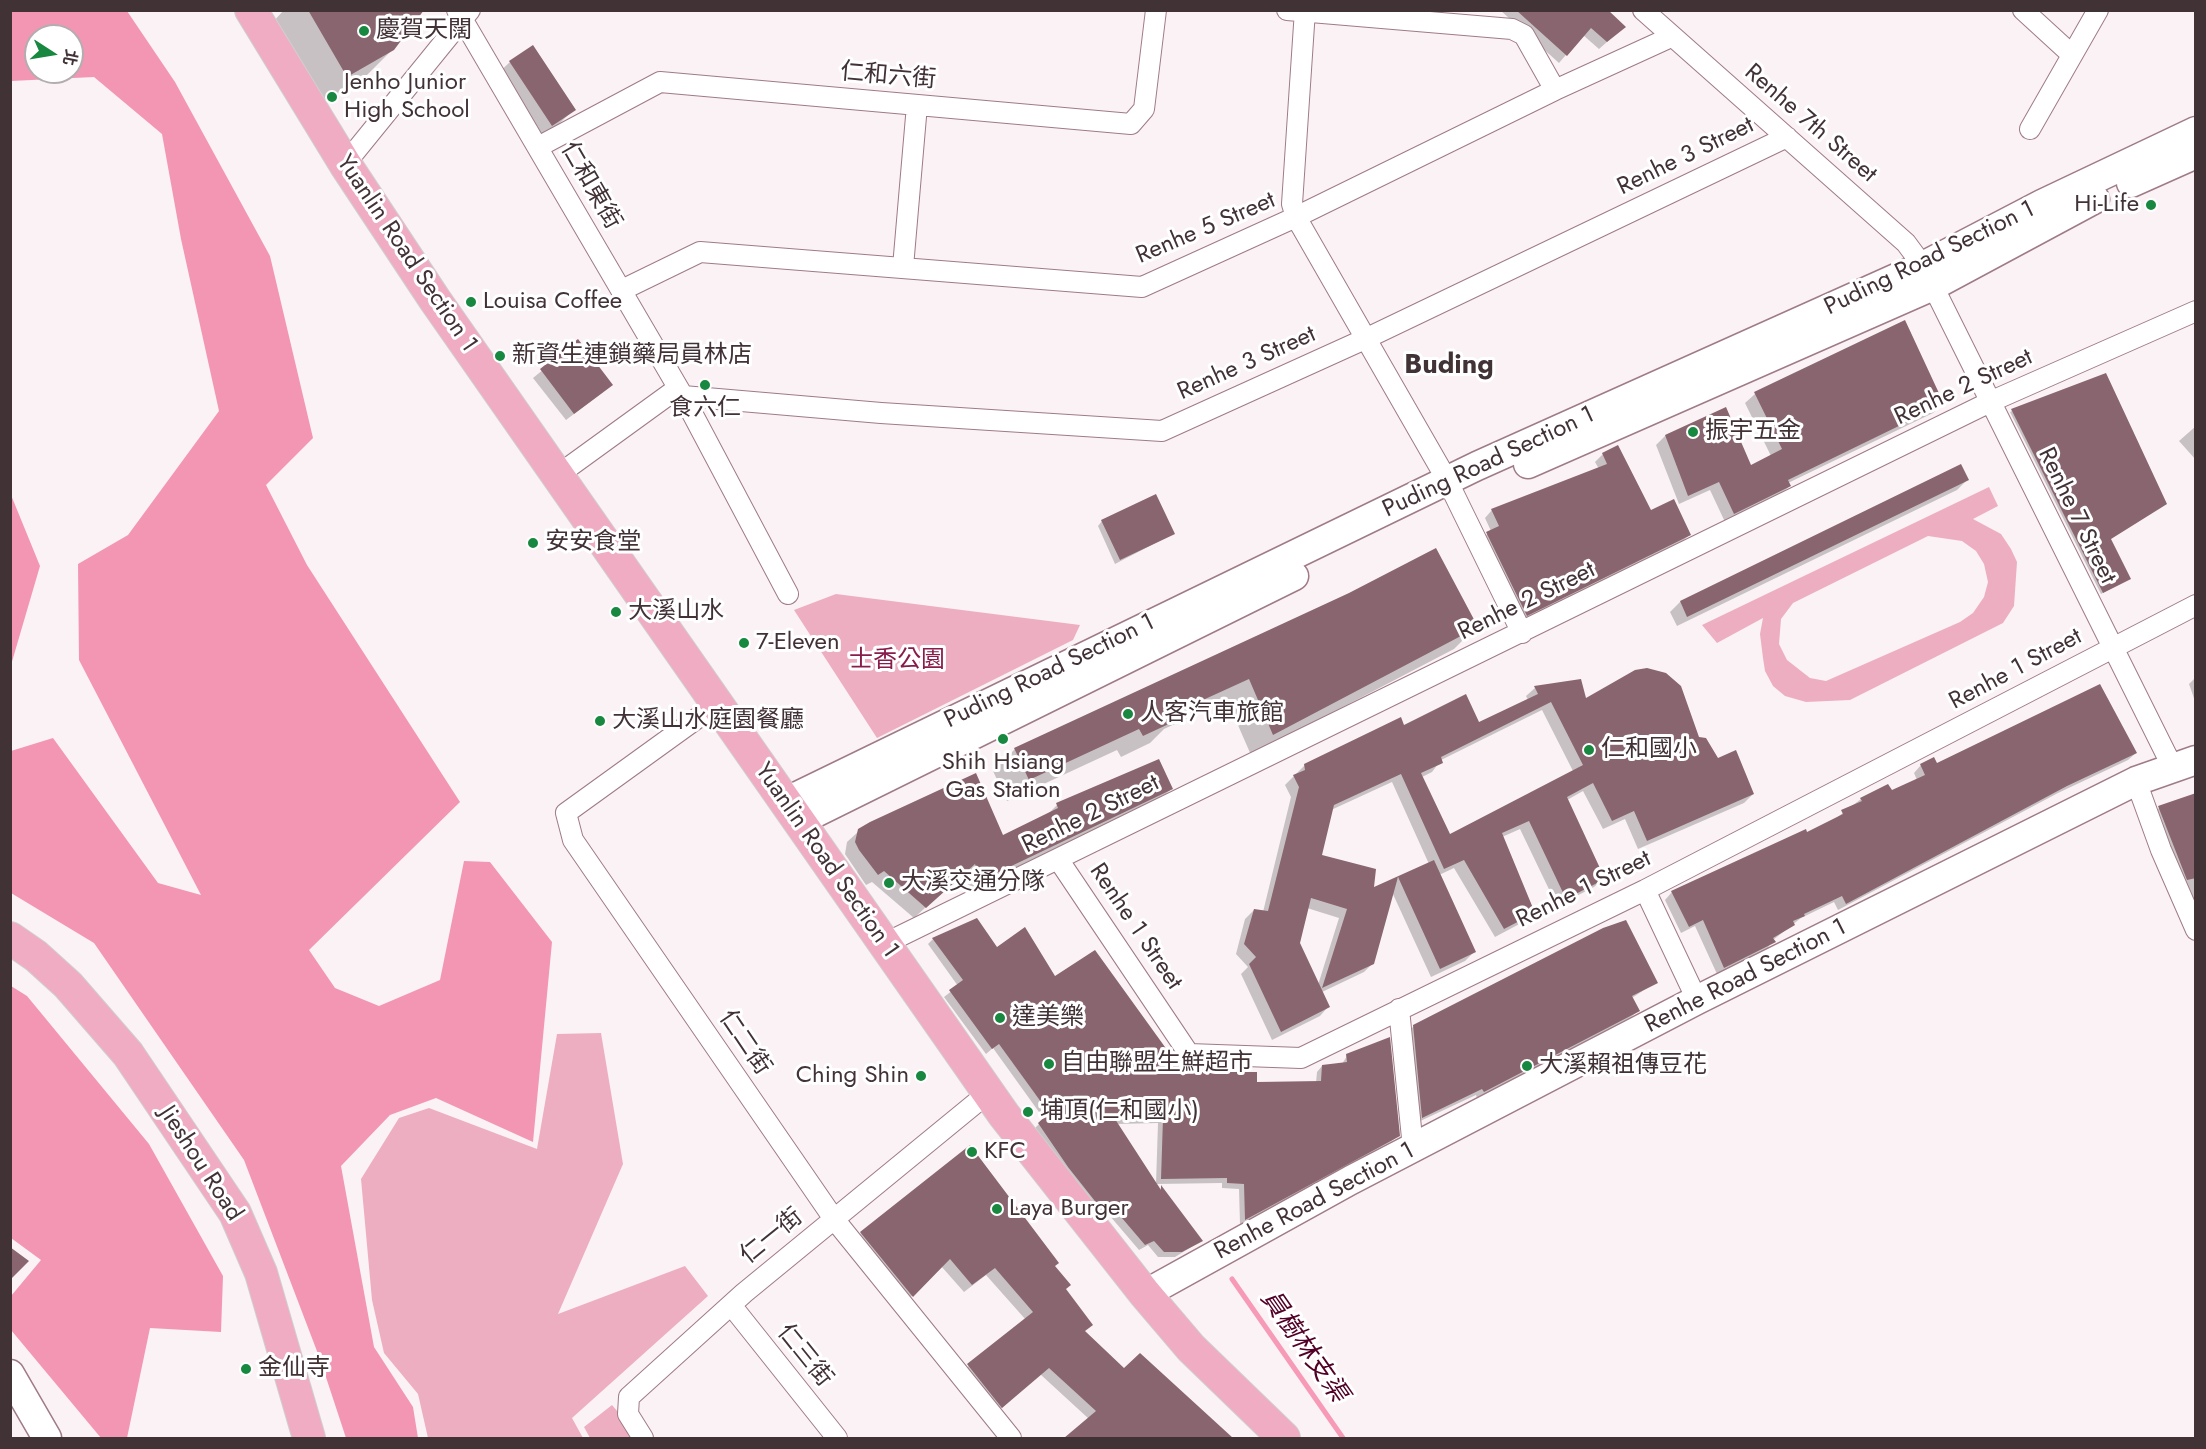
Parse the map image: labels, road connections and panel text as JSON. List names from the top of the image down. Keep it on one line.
{"streets":{"main road":["Yuanlin Road Section 1","Jieshou Road"],"street":["仁和六街","Renhe 7th Street","Renhe 3 Street","仁和東街","Renhe 5 Street","Puding Road Section 1","Renhe 2 Street","Renhe 7 Street","Renhe 1 Street","Renhe Road Section 1","仁二街","仁一街","仁三街"]},"crossings":[["仁和六街","仁和東街"],["Renhe 7th Street","Renhe 3 Street"],["Renhe 7th Street","Renhe 5 Street"],["Renhe 7th Street","Puding Road Section 1"],["Renhe 7th Street","Renhe 7 Street"],["Renhe 3 Street","仁和東街"],["仁和東街","Renhe 5 Street"],["Yuanlin Road Section 1","Puding Road Section 1"],["Yuanlin Road Section 1","Renhe 2 Street"],["Yuanlin Road Section 1","Renhe Road Section 1"],["Yuanlin Road Section 1","仁二街"],["Yuanlin Road Section 1","仁一街"],["Puding Road Section 1","Renhe 7 Street"],["Renhe 2 Street","Renhe 7 Street"],["Renhe 2 Street","Renhe 1 Street"],["Renhe 7 Street","Renhe 1 Street"],["Renhe 7 Street","Renhe Road Section 1"],["仁二街","仁一街"],["仁一街","仁三街"]],"districts":["Buding"],"water":["員樹林支渠"],"parks":["士香公園"],"places":["慶賀天闊","Jenho Junior High School","Hi-Life","Louisa Coffee","新資生連鎖藥局員林店","食六仁","振宇五金","安安食堂","大溪山水","7-Eleven","人客汽車旅館","大溪山水庭園餐廳","Shih Hsiang Gas Station","仁和國小","大溪交通分隊","達美樂","自由聯盟生鮮超市","大溪賴祖傳豆花","Ching Shin","埔頂(仁和國小)","KFC","Laya Burger","金仙寺"],"north":"right"}
